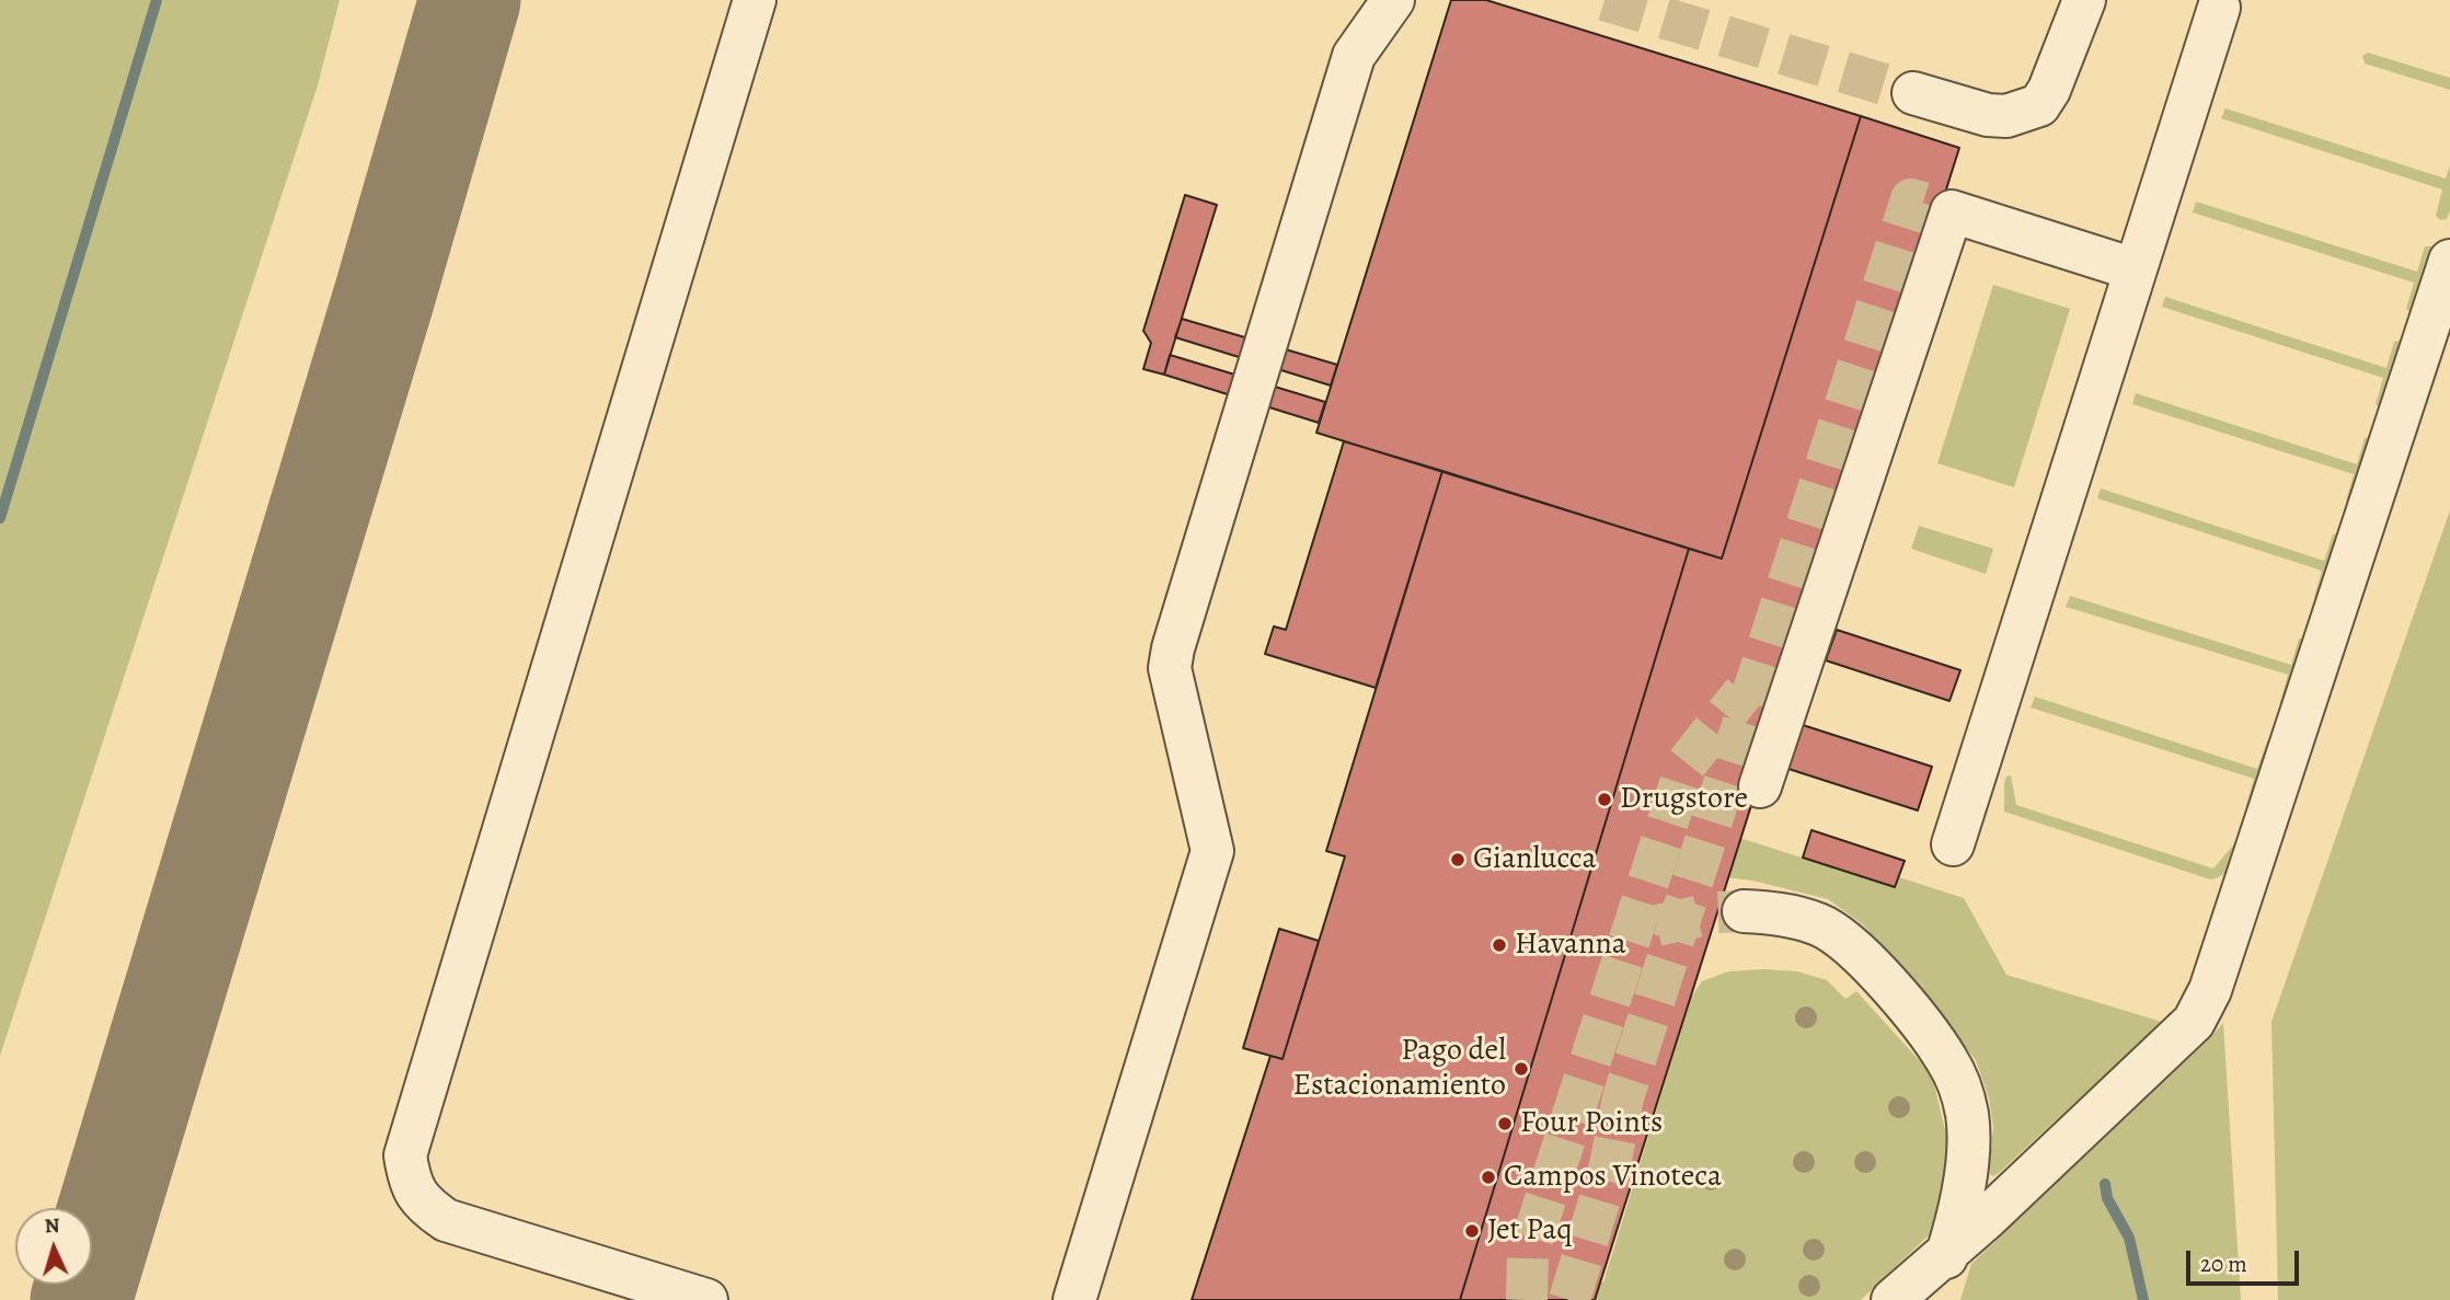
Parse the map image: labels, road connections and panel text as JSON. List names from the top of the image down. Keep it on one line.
{"places":["Drugstore","Gianlucca","Havanna","Pago del Estacionamiento","Four Points","Campos Vinoteca","Jet Paq"],"scale_bar":"20 m","north":"top"}
